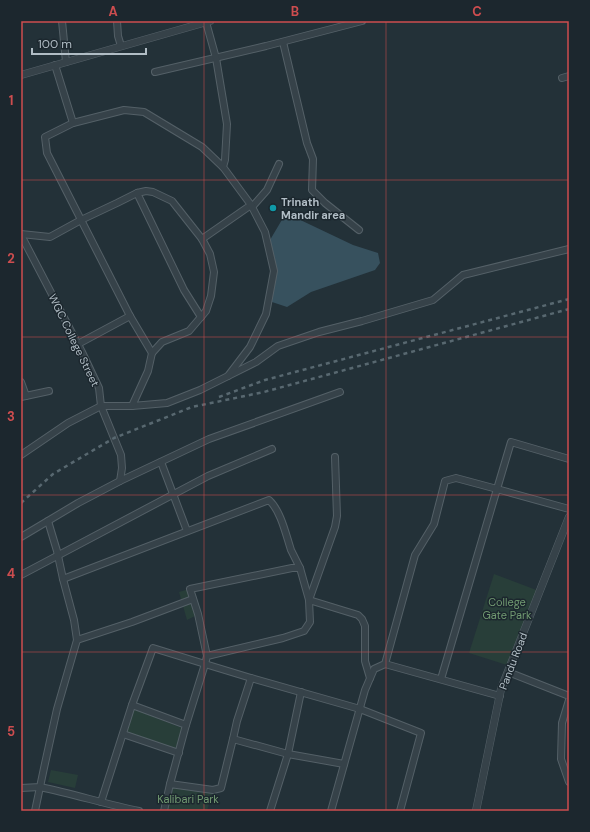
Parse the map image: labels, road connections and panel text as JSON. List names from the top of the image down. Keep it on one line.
{"streets":{"street":["WGC College Street","Pandu Road"]},"parks":["College Gate Park","Kalibari Park"],"places":["Trinath Mandir area"],"scale_bar":"100 m","grid":{"columns":["A","B","C"],"rows":["1","2","3","4","5"]}}
